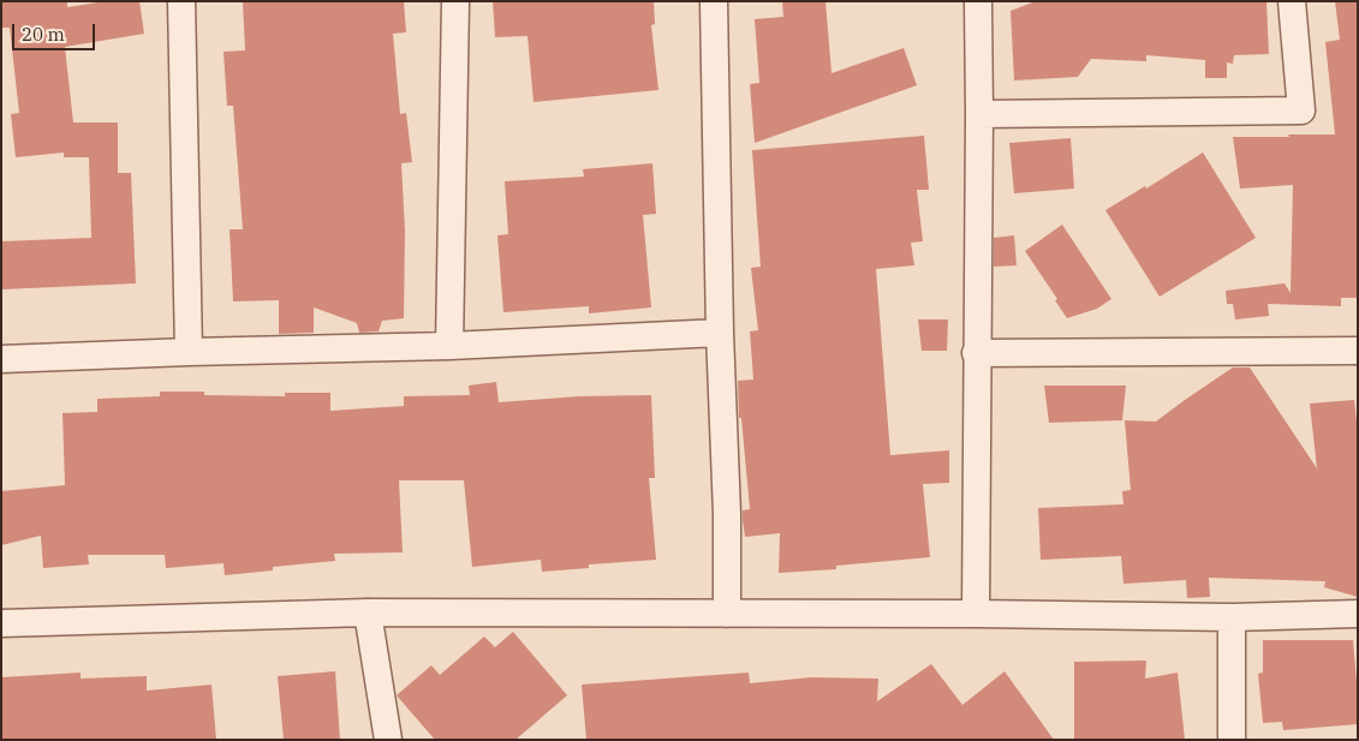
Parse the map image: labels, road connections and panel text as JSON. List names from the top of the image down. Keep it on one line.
{"scale_bar":"20 m"}
